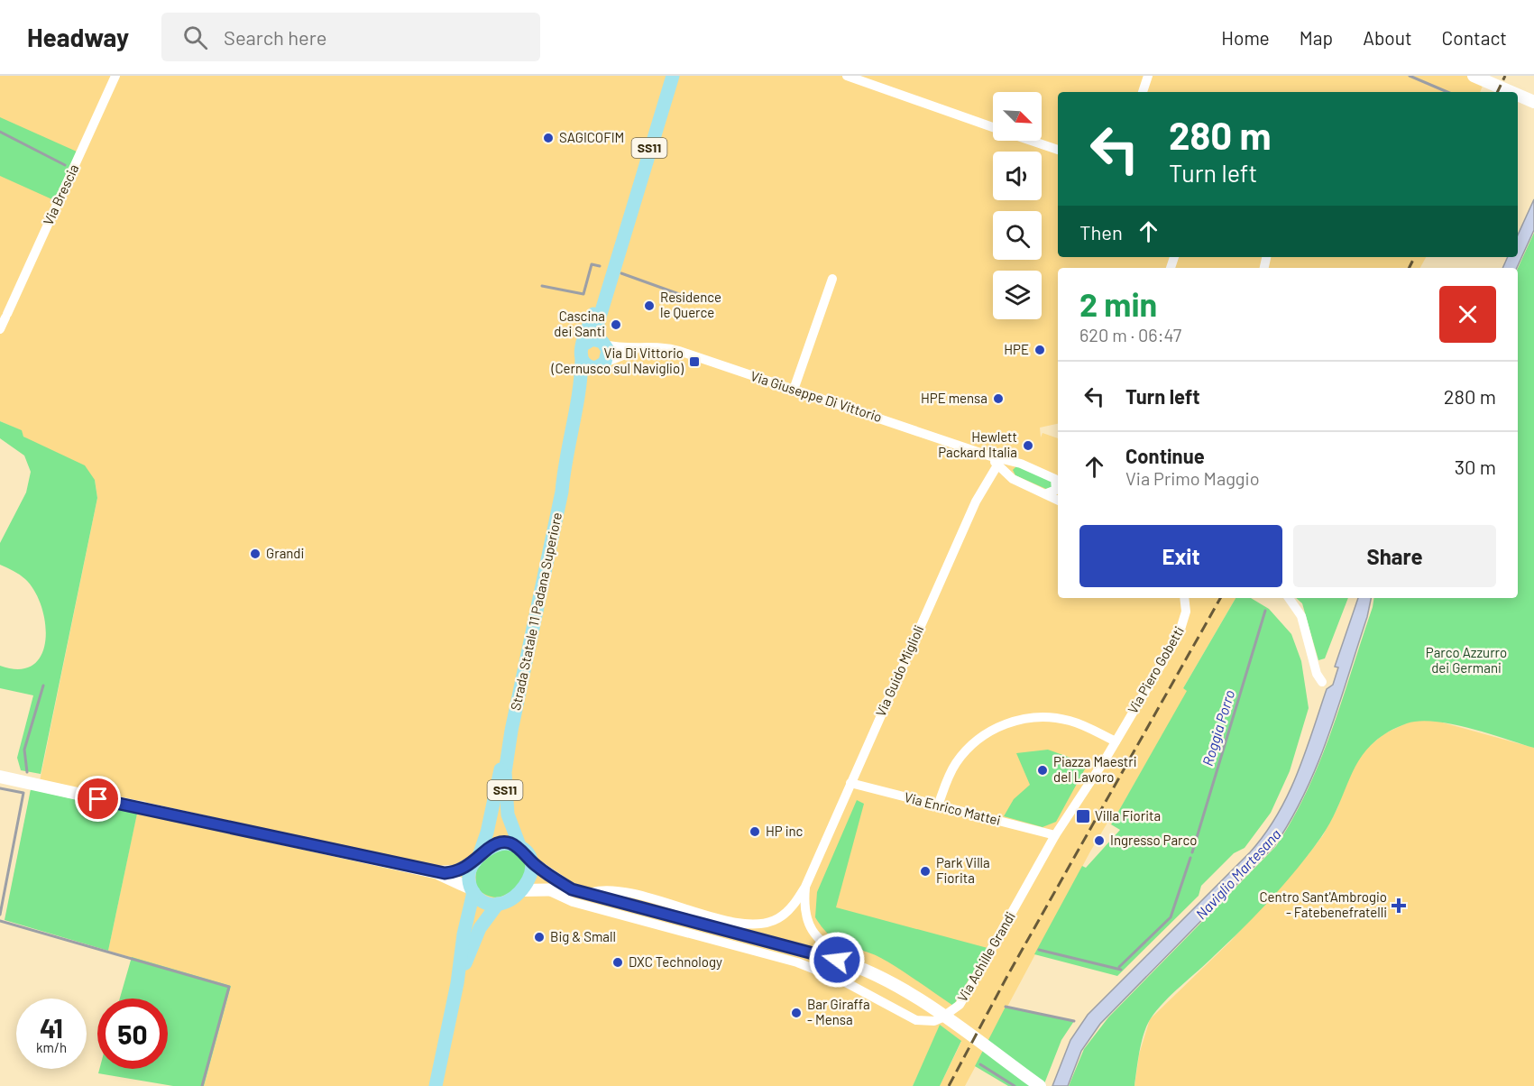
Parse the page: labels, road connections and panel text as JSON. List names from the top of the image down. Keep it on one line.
{"streets":{"main road":["SS11","Strada Statale 11 Padana Superiore"],"street":["Via Brescia","Via Giuseppe Di Vittorio","Via Piero Gobetti","Via Guido Miglioli","Via Enrico Mattei","Via Achille Grandi"]},"crossings":[["SS11","Strada Statale 11 Padana Superiore"],["Via Giuseppe Di Vittorio","Strada Statale 11 Padana Superiore"],["Via Giuseppe Di Vittorio","Via Guido Miglioli"],["Via Piero Gobetti","Via Enrico Mattei"],["Via Piero Gobetti","Via Achille Grandi"],["Via Guido Miglioli","Via Enrico Mattei"],["Via Enrico Mattei","Via Achille Grandi"]],"water":["Roggia Porro","Naviglio Martesana"],"parks":["Parco Azzurro dei Germani"],"places":{"other":["SAGICOFIM","Residence le Querce","Cascina dei Santi","HPE","HPE mensa","Hewlett Packard Italia","Grandi","Piazza Maestri del Lavoro","HP inc","Ingresso Parco","Park Villa Fiorita","Big & Small","DXC Technology","Bar Giraffa - Mensa"],"transit":["Via Di Vittorio (Cernusco sul Naviglio)","Villa Fiorita"],"health":["Centro Sant'Ambrogio - Fatebenefratelli"]},"north":"bottom right","page":{"header":"Headway","search":"Search here","nav":["Home","Map","About","Contact"],"turn":["280 m","Turn left"],"then":"Then","heading":["2 min","620 m · 06:47"],"list":[{"name":"Turn left","value":"280 m"},{"name":"Continue","note":"Via Primo Maggio","value":"30 m"}],"buttons":["Exit","Share"],"speed":"41 km/h","limit":"50"}}
